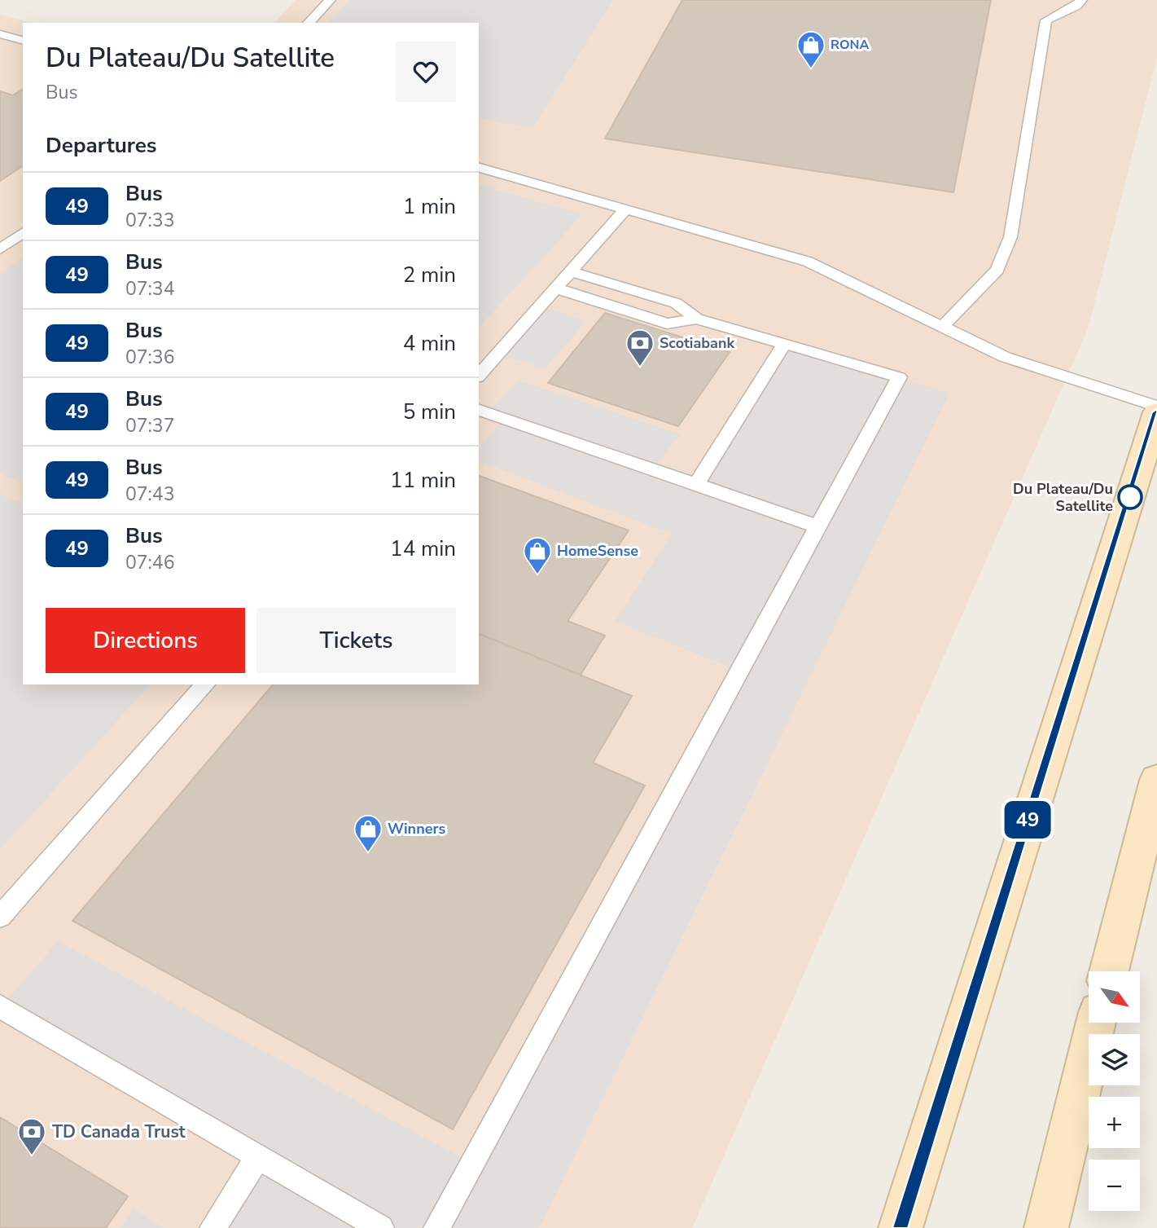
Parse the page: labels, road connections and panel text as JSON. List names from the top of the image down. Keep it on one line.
{"places":{"shop":["RONA","HomeSense","Winners"],"bank":["Scotiabank","TD Canada Trust"],"other":["Du Plateau/Du Satellite"]},"lines":["bus line 49"],"north":"bottom right","page":{"on_map":"49","heading":[["Du Plateau/Du Satellite","Bus"],"Departures"],"list":[{"mark":"49","name":"Bus","note":"07:33","value":"1 min"},{"mark":"49","name":"Bus","note":"07:34","value":"2 min"},{"mark":"49","name":"Bus","note":"07:36","value":"4 min"},{"mark":"49","name":"Bus","note":"07:37","value":"5 min"},{"mark":"49","name":"Bus","note":"07:43","value":"11 min"},{"mark":"49","name":"Bus","note":"07:46","value":"14 min"}],"buttons":["Directions","Tickets"],"map_buttons":["+","−"]}}
